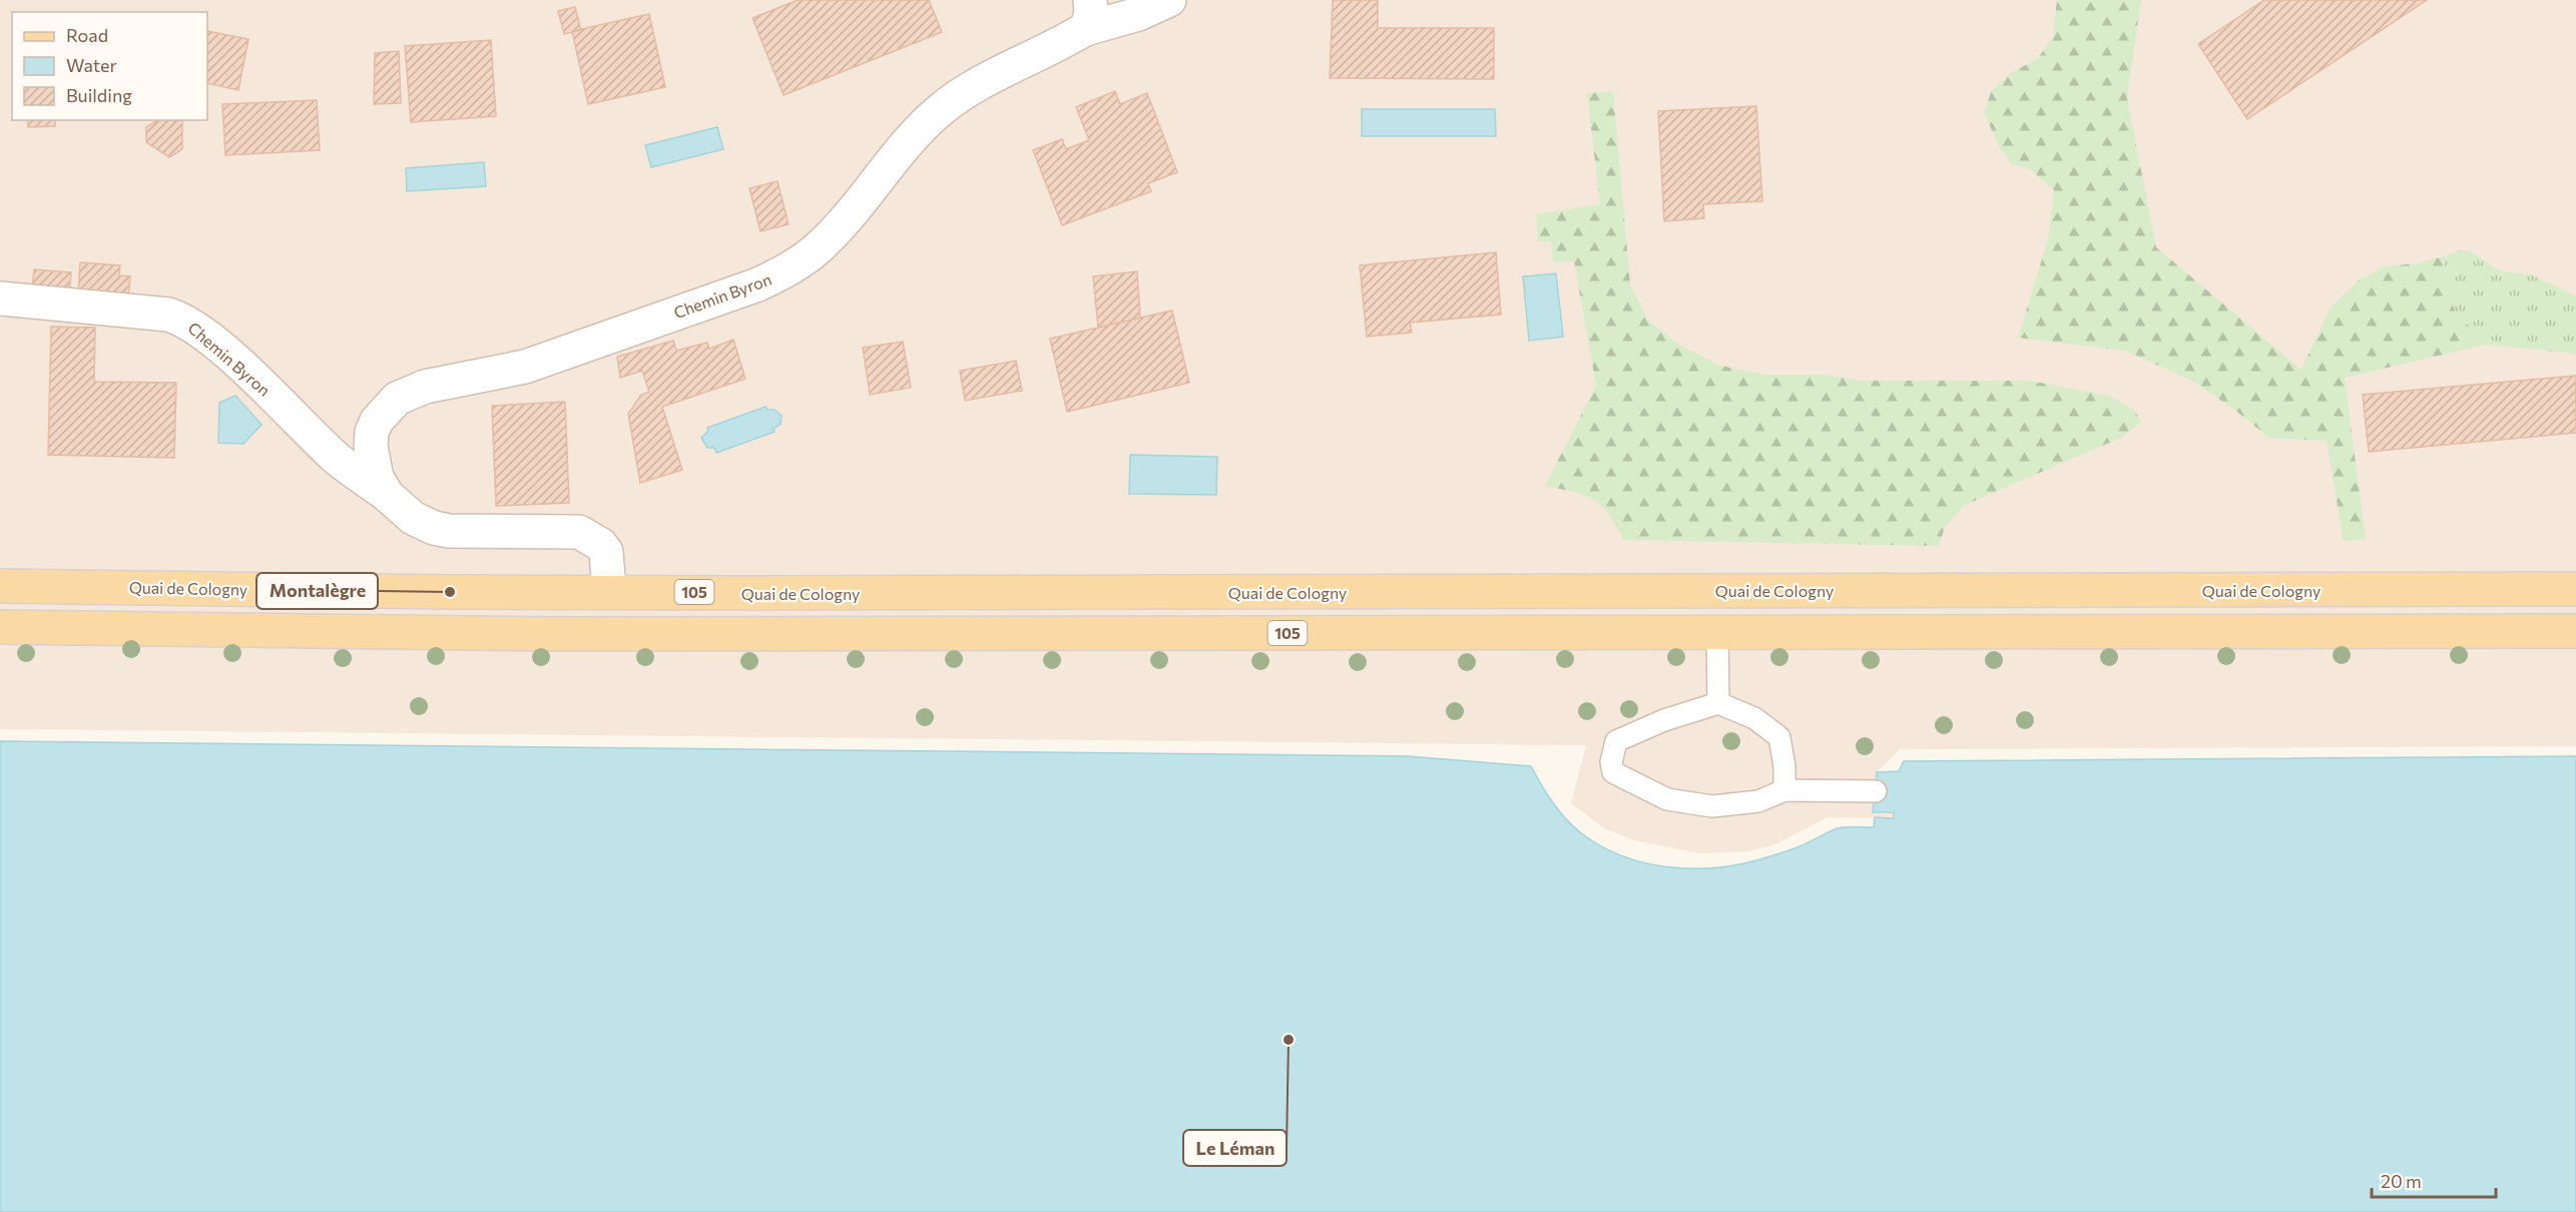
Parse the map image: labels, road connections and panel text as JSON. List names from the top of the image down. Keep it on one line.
{"streets":{"main road":["Quai de Cologny","105"],"street":["Chemin Byron"]},"crossings":[["Chemin Byron","Quai de Cologny"]],"places":["Montalègre","Le Léman"],"legend":["Road","Water","Building"],"scale_bar":"20 m"}
